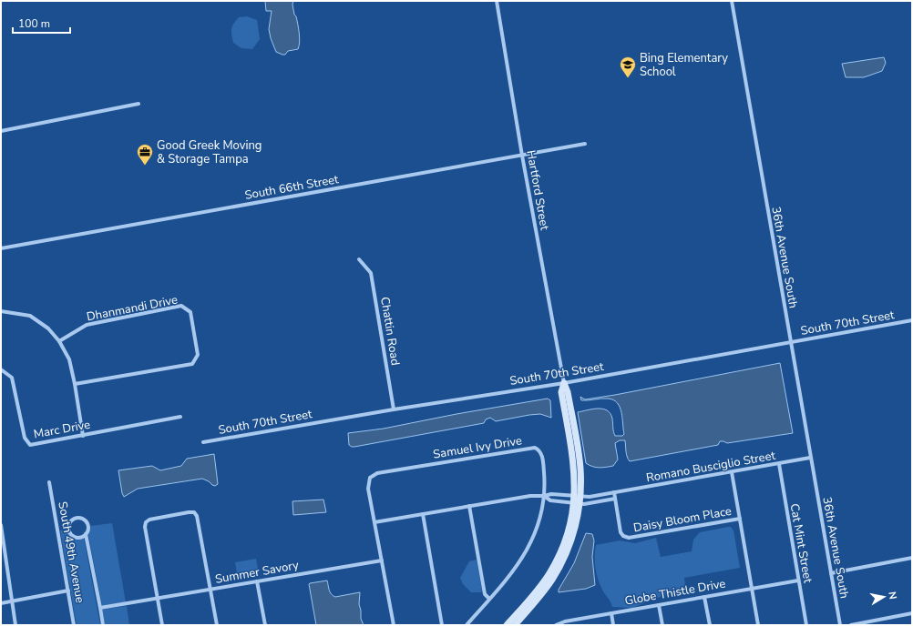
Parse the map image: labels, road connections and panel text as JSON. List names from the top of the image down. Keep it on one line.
{"streets":{"street":["South 66th Street","Hartford Street","36th Avenue South","Dhanmandi Drive","South 70th Street","Chattin Road","Marc Drive","Samuel Ivy Drive","Romano Busciglio Street","Daisy Bloom Place","Cat Mint Street","South 49th Avenue","Summer Savory","Globe Thistle Drive"]},"crossings":[["South 66th Street","Hartford Street"],["Hartford Street","South 70th Street"],["36th Avenue South","South 70th Street"],["36th Avenue South","Romano Busciglio Street"],["South 70th Street","Chattin Road"],["Samuel Ivy Drive","Romano Busciglio Street"],["Samuel Ivy Drive","Summer Savory"],["Romano Busciglio Street","Daisy Bloom Place"],["Romano Busciglio Street","Cat Mint Street"],["Cat Mint Street","Globe Thistle Drive"]],"places":{"school or university":["Bing Elementary School"],"office":["Good Greek Moving & Storage Tampa"]},"scale_bar":"100 m","north":"right"}
